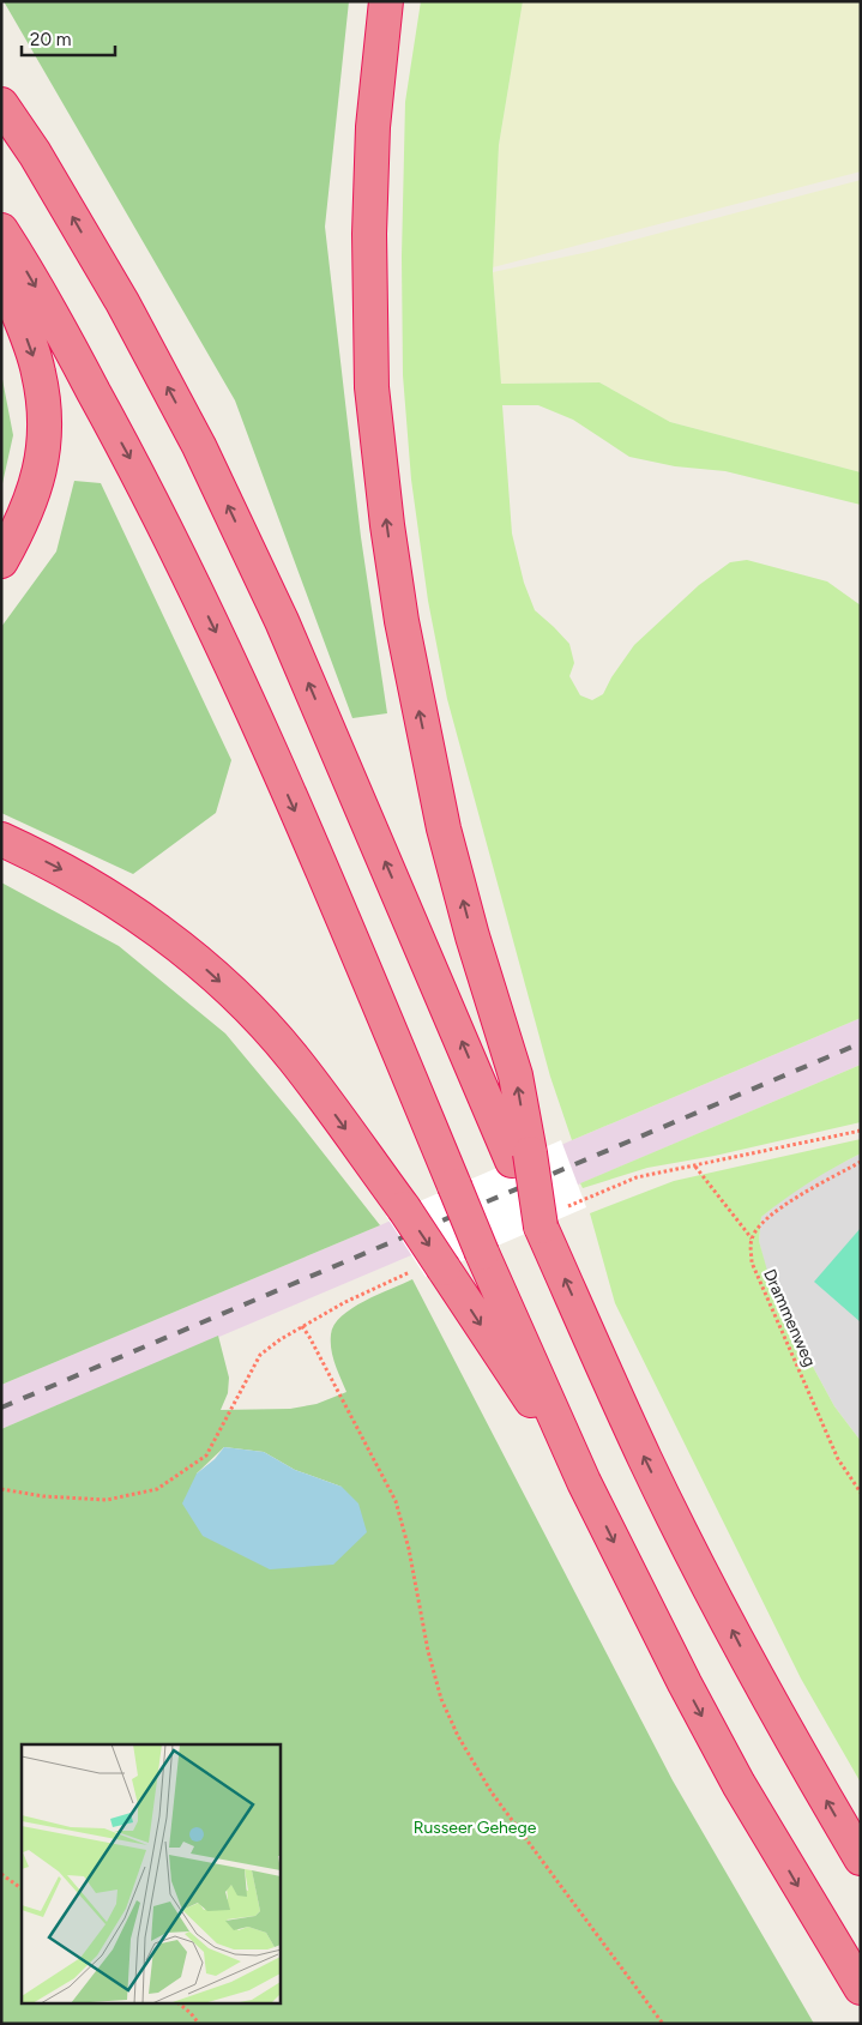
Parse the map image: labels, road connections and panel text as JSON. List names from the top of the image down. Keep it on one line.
{"streets":{"path":["Drammenweg"]},"parks":["Russeer Gehege"],"scale_bar":"20 m"}
